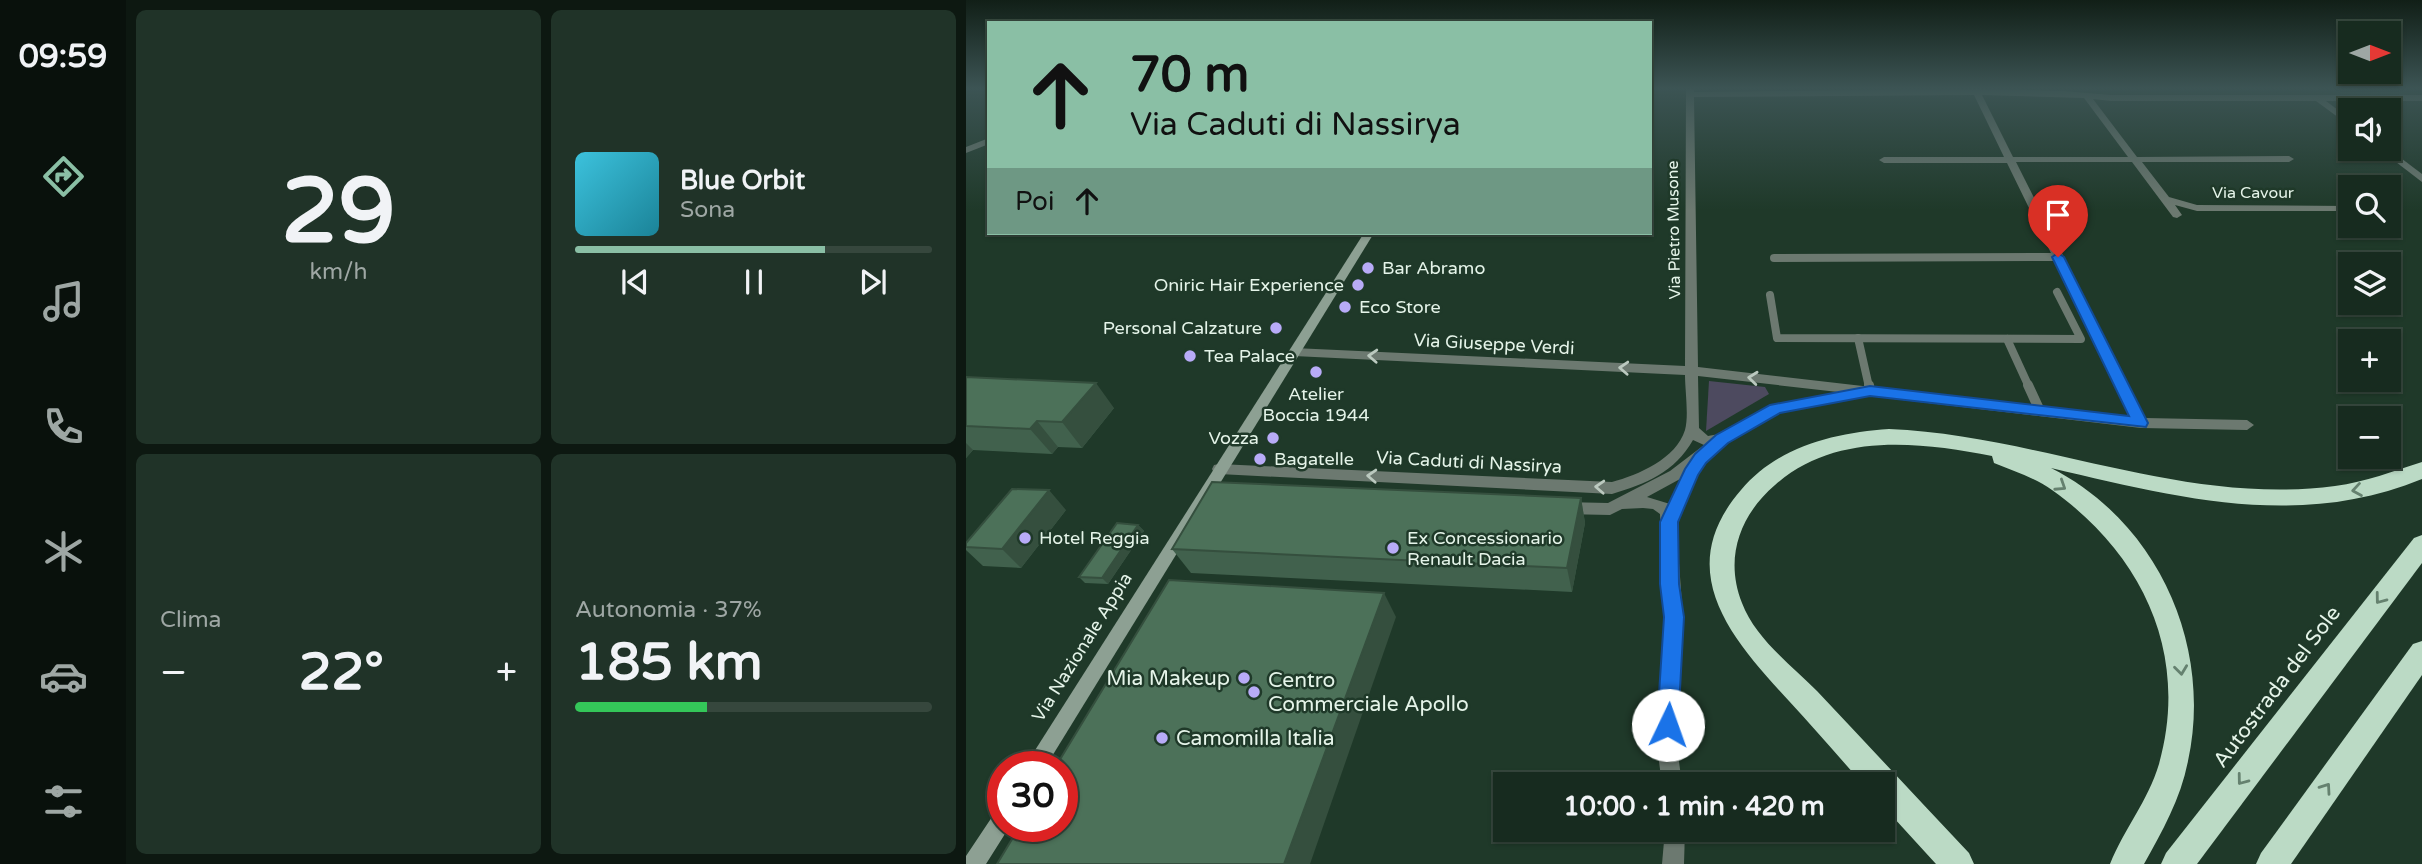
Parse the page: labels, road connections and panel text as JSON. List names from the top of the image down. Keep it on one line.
{"streets":{"highway":["Autostrada del Sole"],"main road":["Via Nazionale Appia"],"street":["Via Cavour","Via Pietro Musone","Via Giuseppe Verdi","Via Caduti di Nassirya"]},"crossings":[["Via Pietro Musone","Via Giuseppe Verdi"],["Via Pietro Musone","Via Caduti di Nassirya"],["Via Giuseppe Verdi","Via Nazionale Appia"],["Via Caduti di Nassirya","Via Nazionale Appia"]],"one_way":["Via Giuseppe Verdi","Via Caduti di Nassirya"],"places":["Bar Abramo","Oniric Hair Experience","Eco Store","Personal Calzature","Tea Palace","Atelier Boccia 1944","Vozza","Bagatelle","Hotel Reggia","Ex Concessionario Renault Dacia","Mia Makeup","Centro Commerciale Apollo","Camomilla Italia"],"north":"right","page":{"tabs":"09:59","tile":[["29","km/h"],"Clima",["Autonomia · 37%","185 km"]],"map_buttons":["+","−"],"turn":["70 m","Via Caduti di Nassirya"],"song":["Blue Orbit","Sona"],"then":"Poi","heat":["−","22°","+"],"limit":"30","trip":"10:00 · 1 min · 420 m"}}
